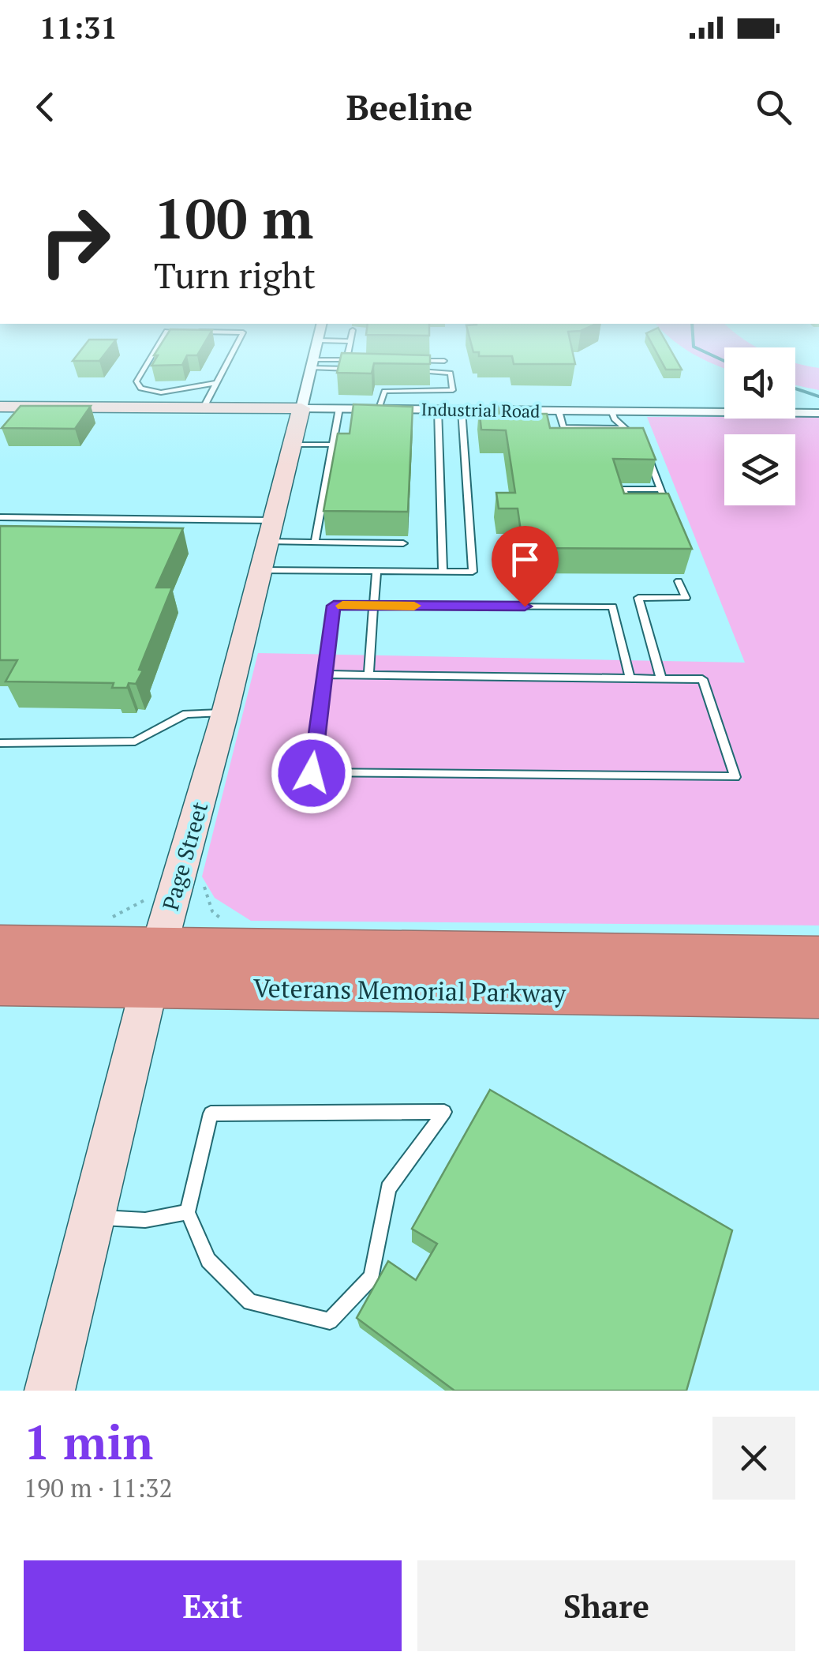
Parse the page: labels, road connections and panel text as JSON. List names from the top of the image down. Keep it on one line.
{"streets":{"highway":["Veterans Memorial Parkway"],"street":["Industrial Road","Page Street"]},"crossings":[["Industrial Road","Page Street"],["Page Street","Veterans Memorial Parkway"]],"page":{"status":"11:31","header":"Beeline","turn":["100 m","Turn right"],"heading":["1 min","190 m · 11:32"],"buttons":["Exit","Share"]}}
